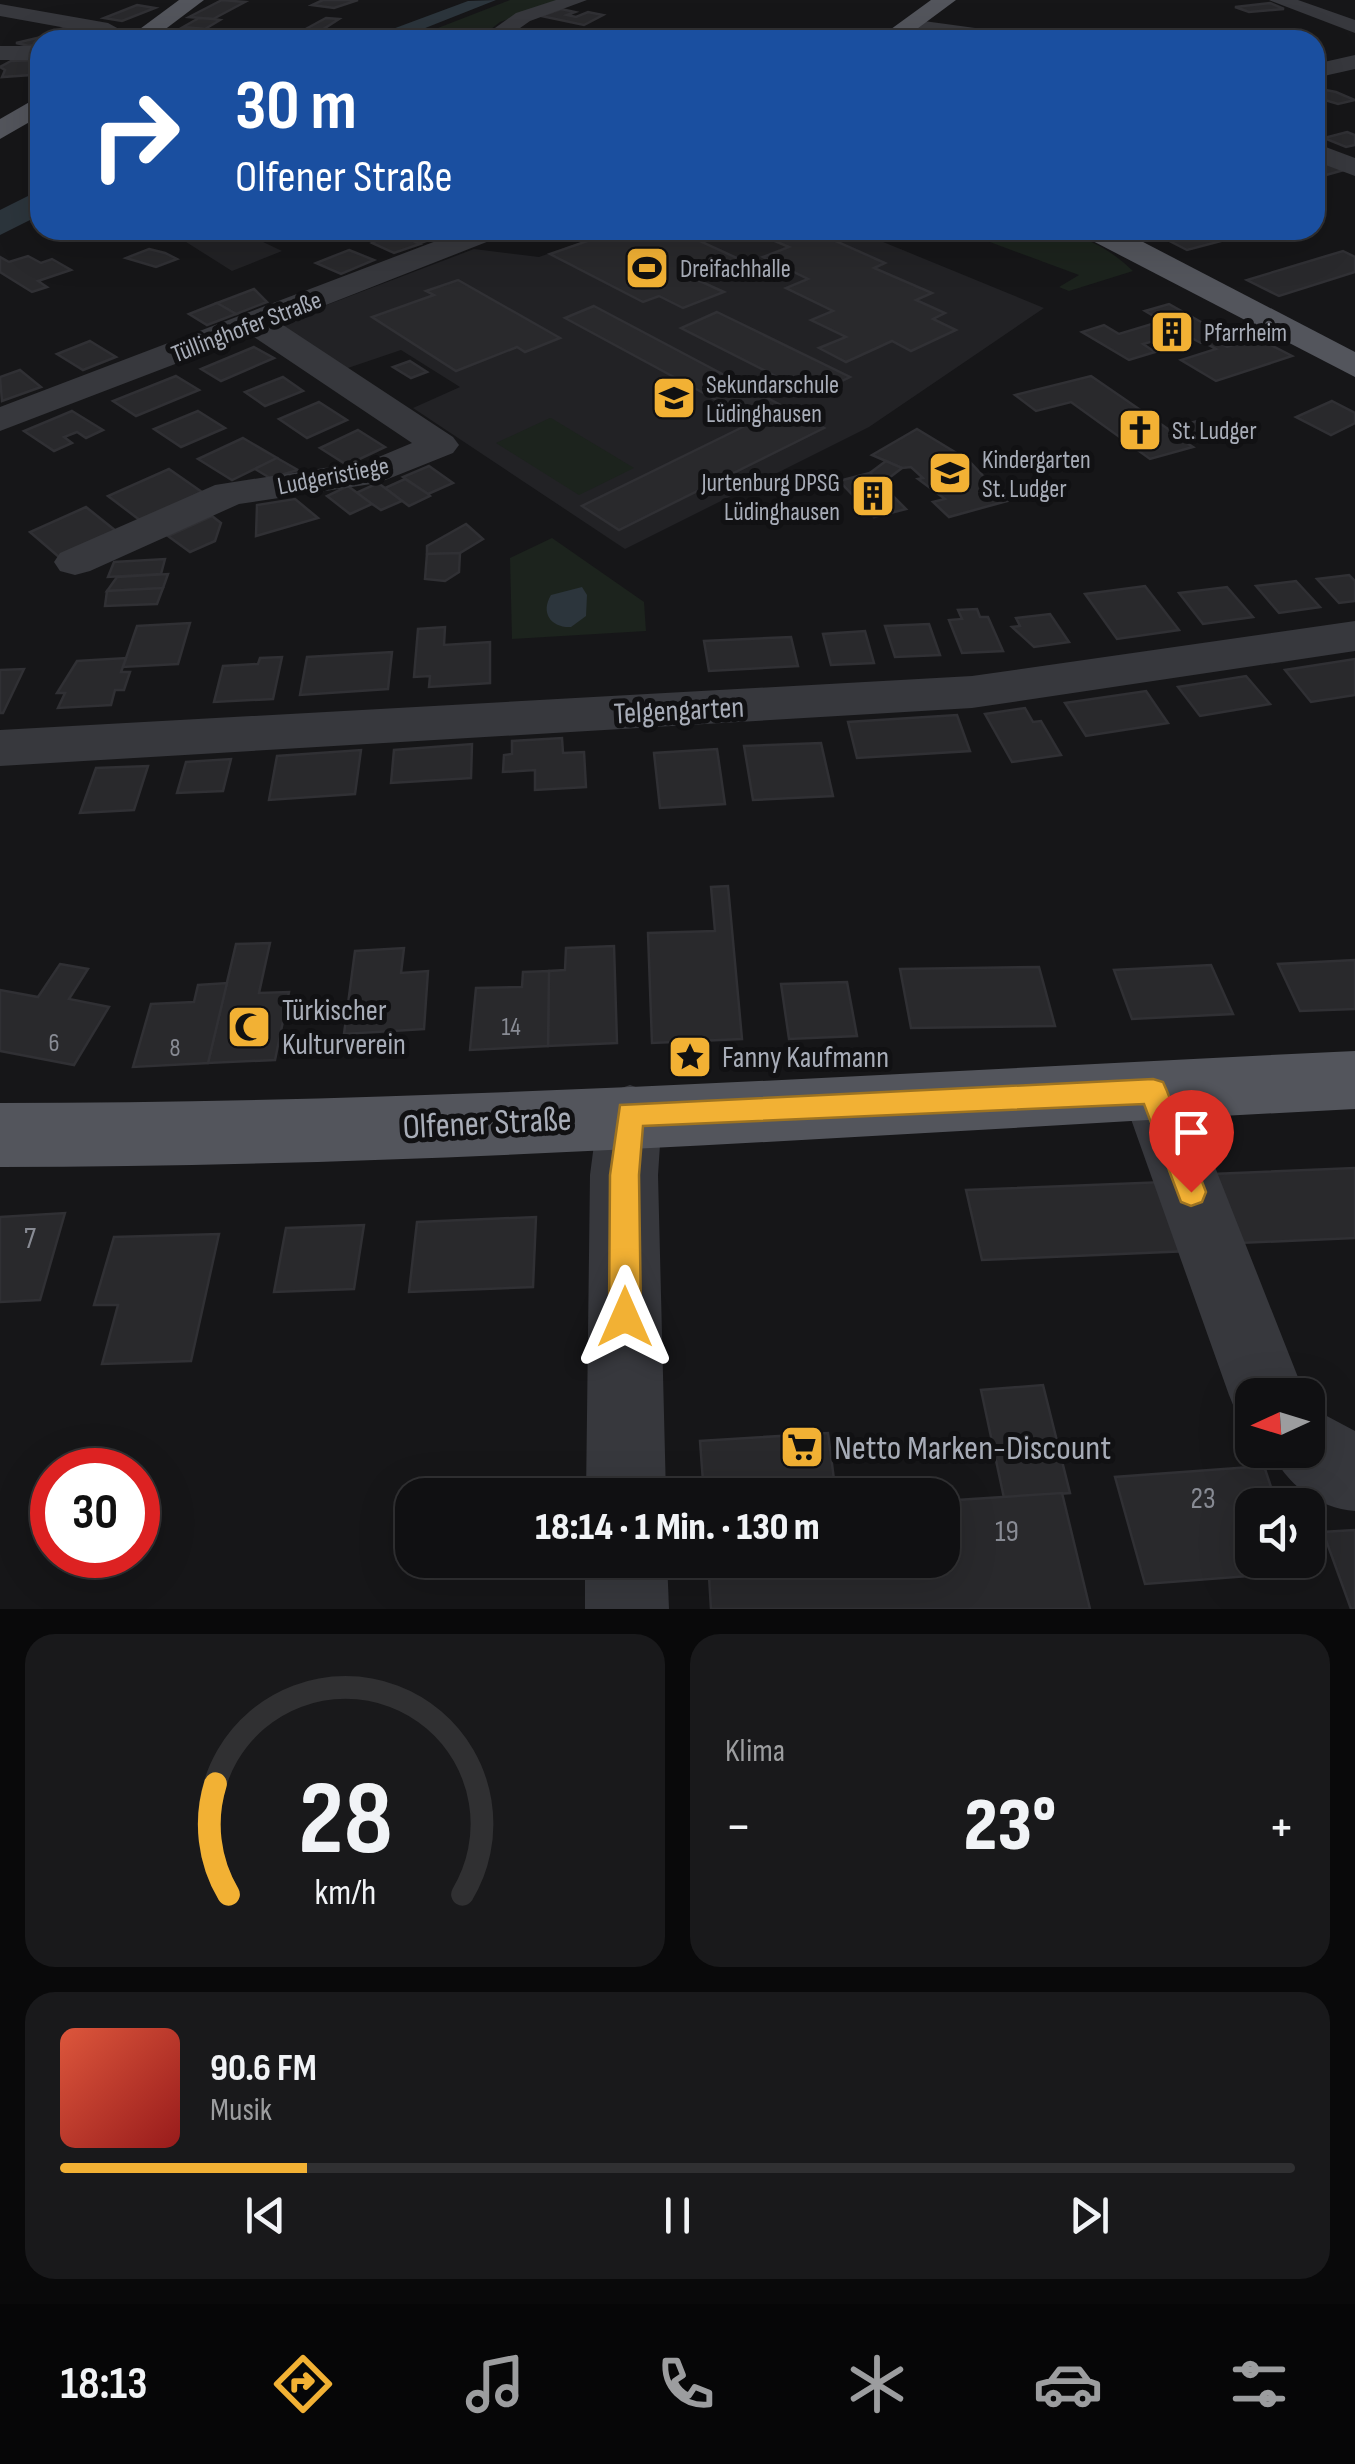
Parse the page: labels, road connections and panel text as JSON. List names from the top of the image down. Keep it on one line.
{"streets":{"main road":["Olfener Straße"],"street":["Tüllinghofer Straße","Ludgeristiege","Telgengarten"]},"crossings":[["Tüllinghofer Straße","Ludgeristiege"]],"places":{"sports":["Dreifachhalle"],"building":["Pfarrheim","Jurtenburg DPSG Lüdinghausen"],"school or university":["Sekundarschule Lüdinghausen","Kindergarten St. Ludger"],"church":["St. Ludger"],"mosque":["Türkischer Kulturverein"],"place":["Fanny Kaufmann"],"supermarket":["Netto Marken-Discount"]},"house_numbers":["14","6","8","7","23","19"],"north":"left","page":{"turn":["30 m","Olfener Straße"],"limit":"30","trip":"18:14 · 1 Min. · 130 m","tile":"Klima","heat":["−","23°","+"],"song":["90.6 FM","Musik"],"tabs":"18:13","gauge":["28","km/h"]}}
